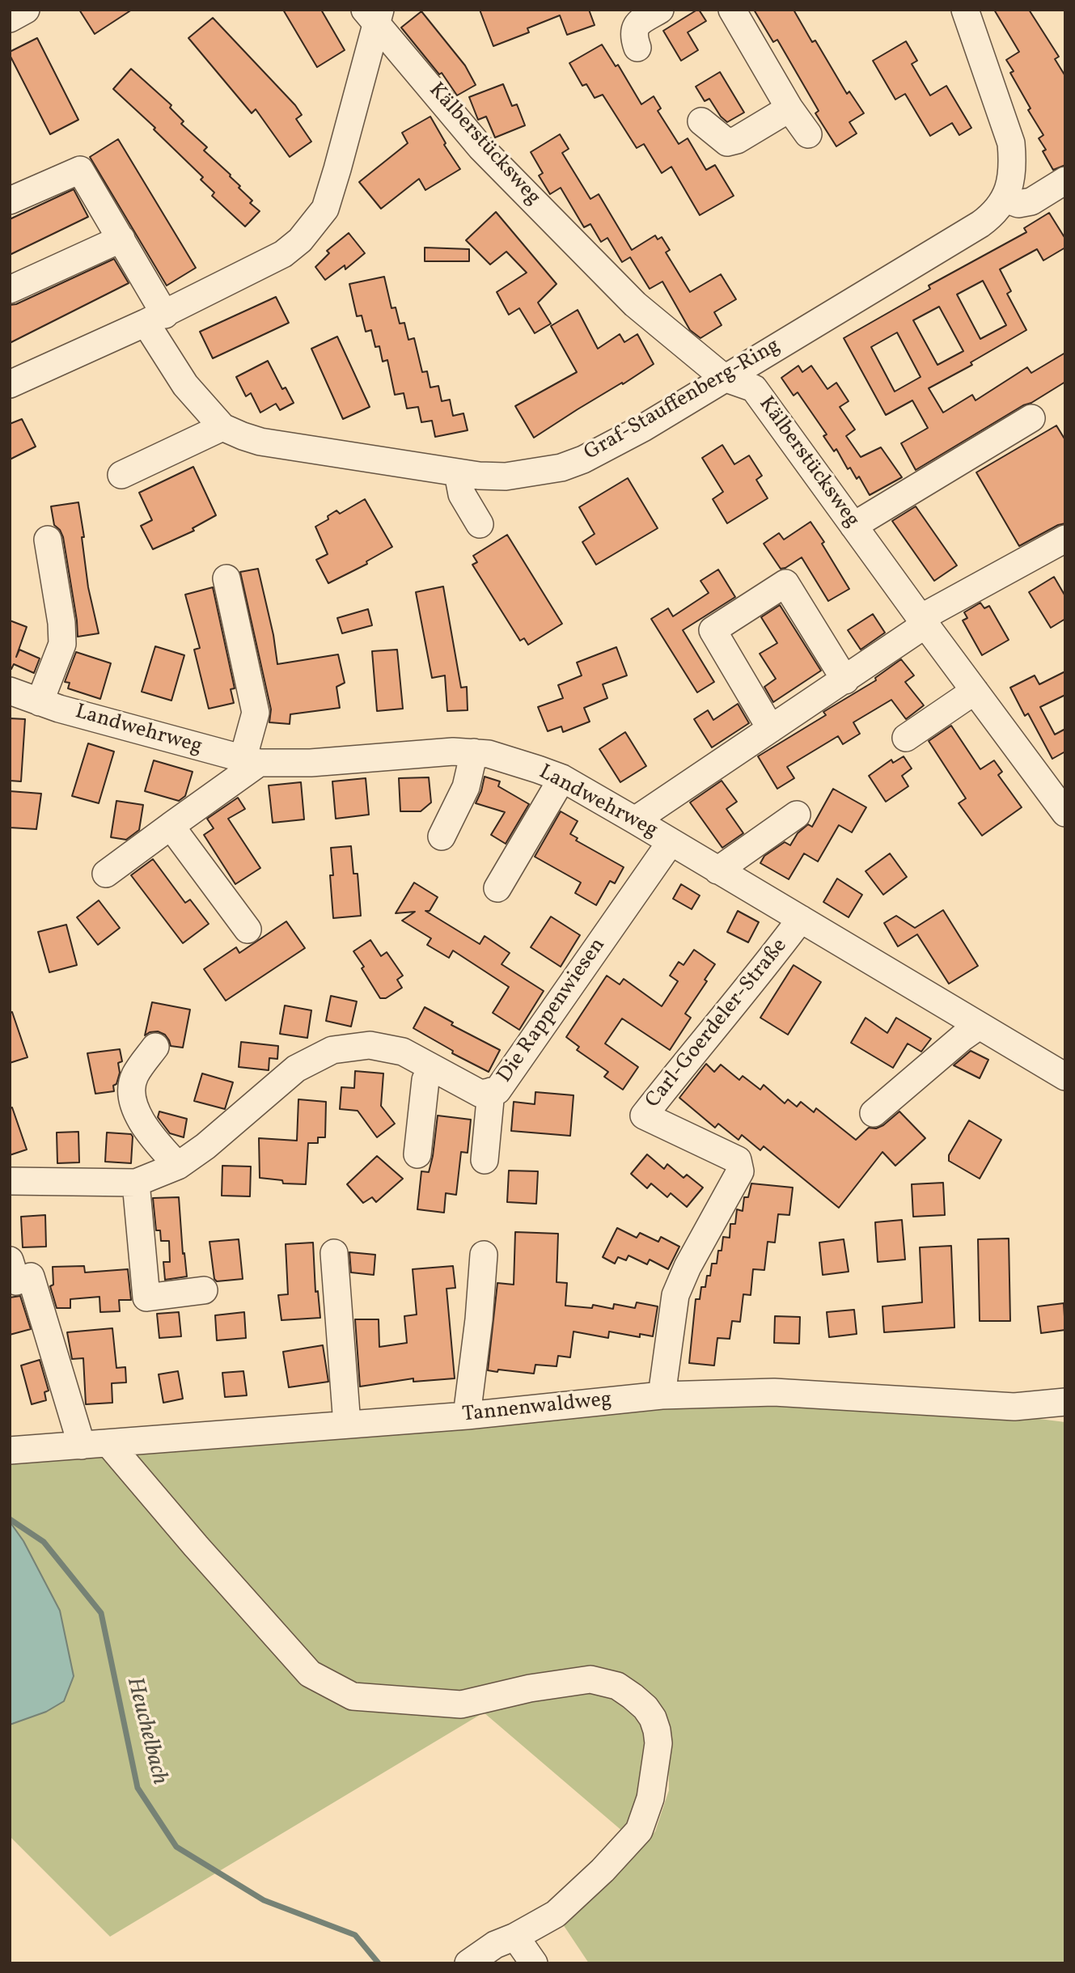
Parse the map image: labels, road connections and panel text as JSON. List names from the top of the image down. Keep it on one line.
{"streets":{"street":["Kälberstücksweg","Graf-Stauffenberg-Ring","Landwehrweg","Die Rappenwiesen","Carl-Goerdeler-Straße","Tannenwaldweg"]},"crossings":[["Kälberstücksweg","Graf-Stauffenberg-Ring"],["Landwehrweg","Die Rappenwiesen"],["Landwehrweg","Carl-Goerdeler-Straße"],["Carl-Goerdeler-Straße","Tannenwaldweg"]],"water":["Heuchelbach"]}
